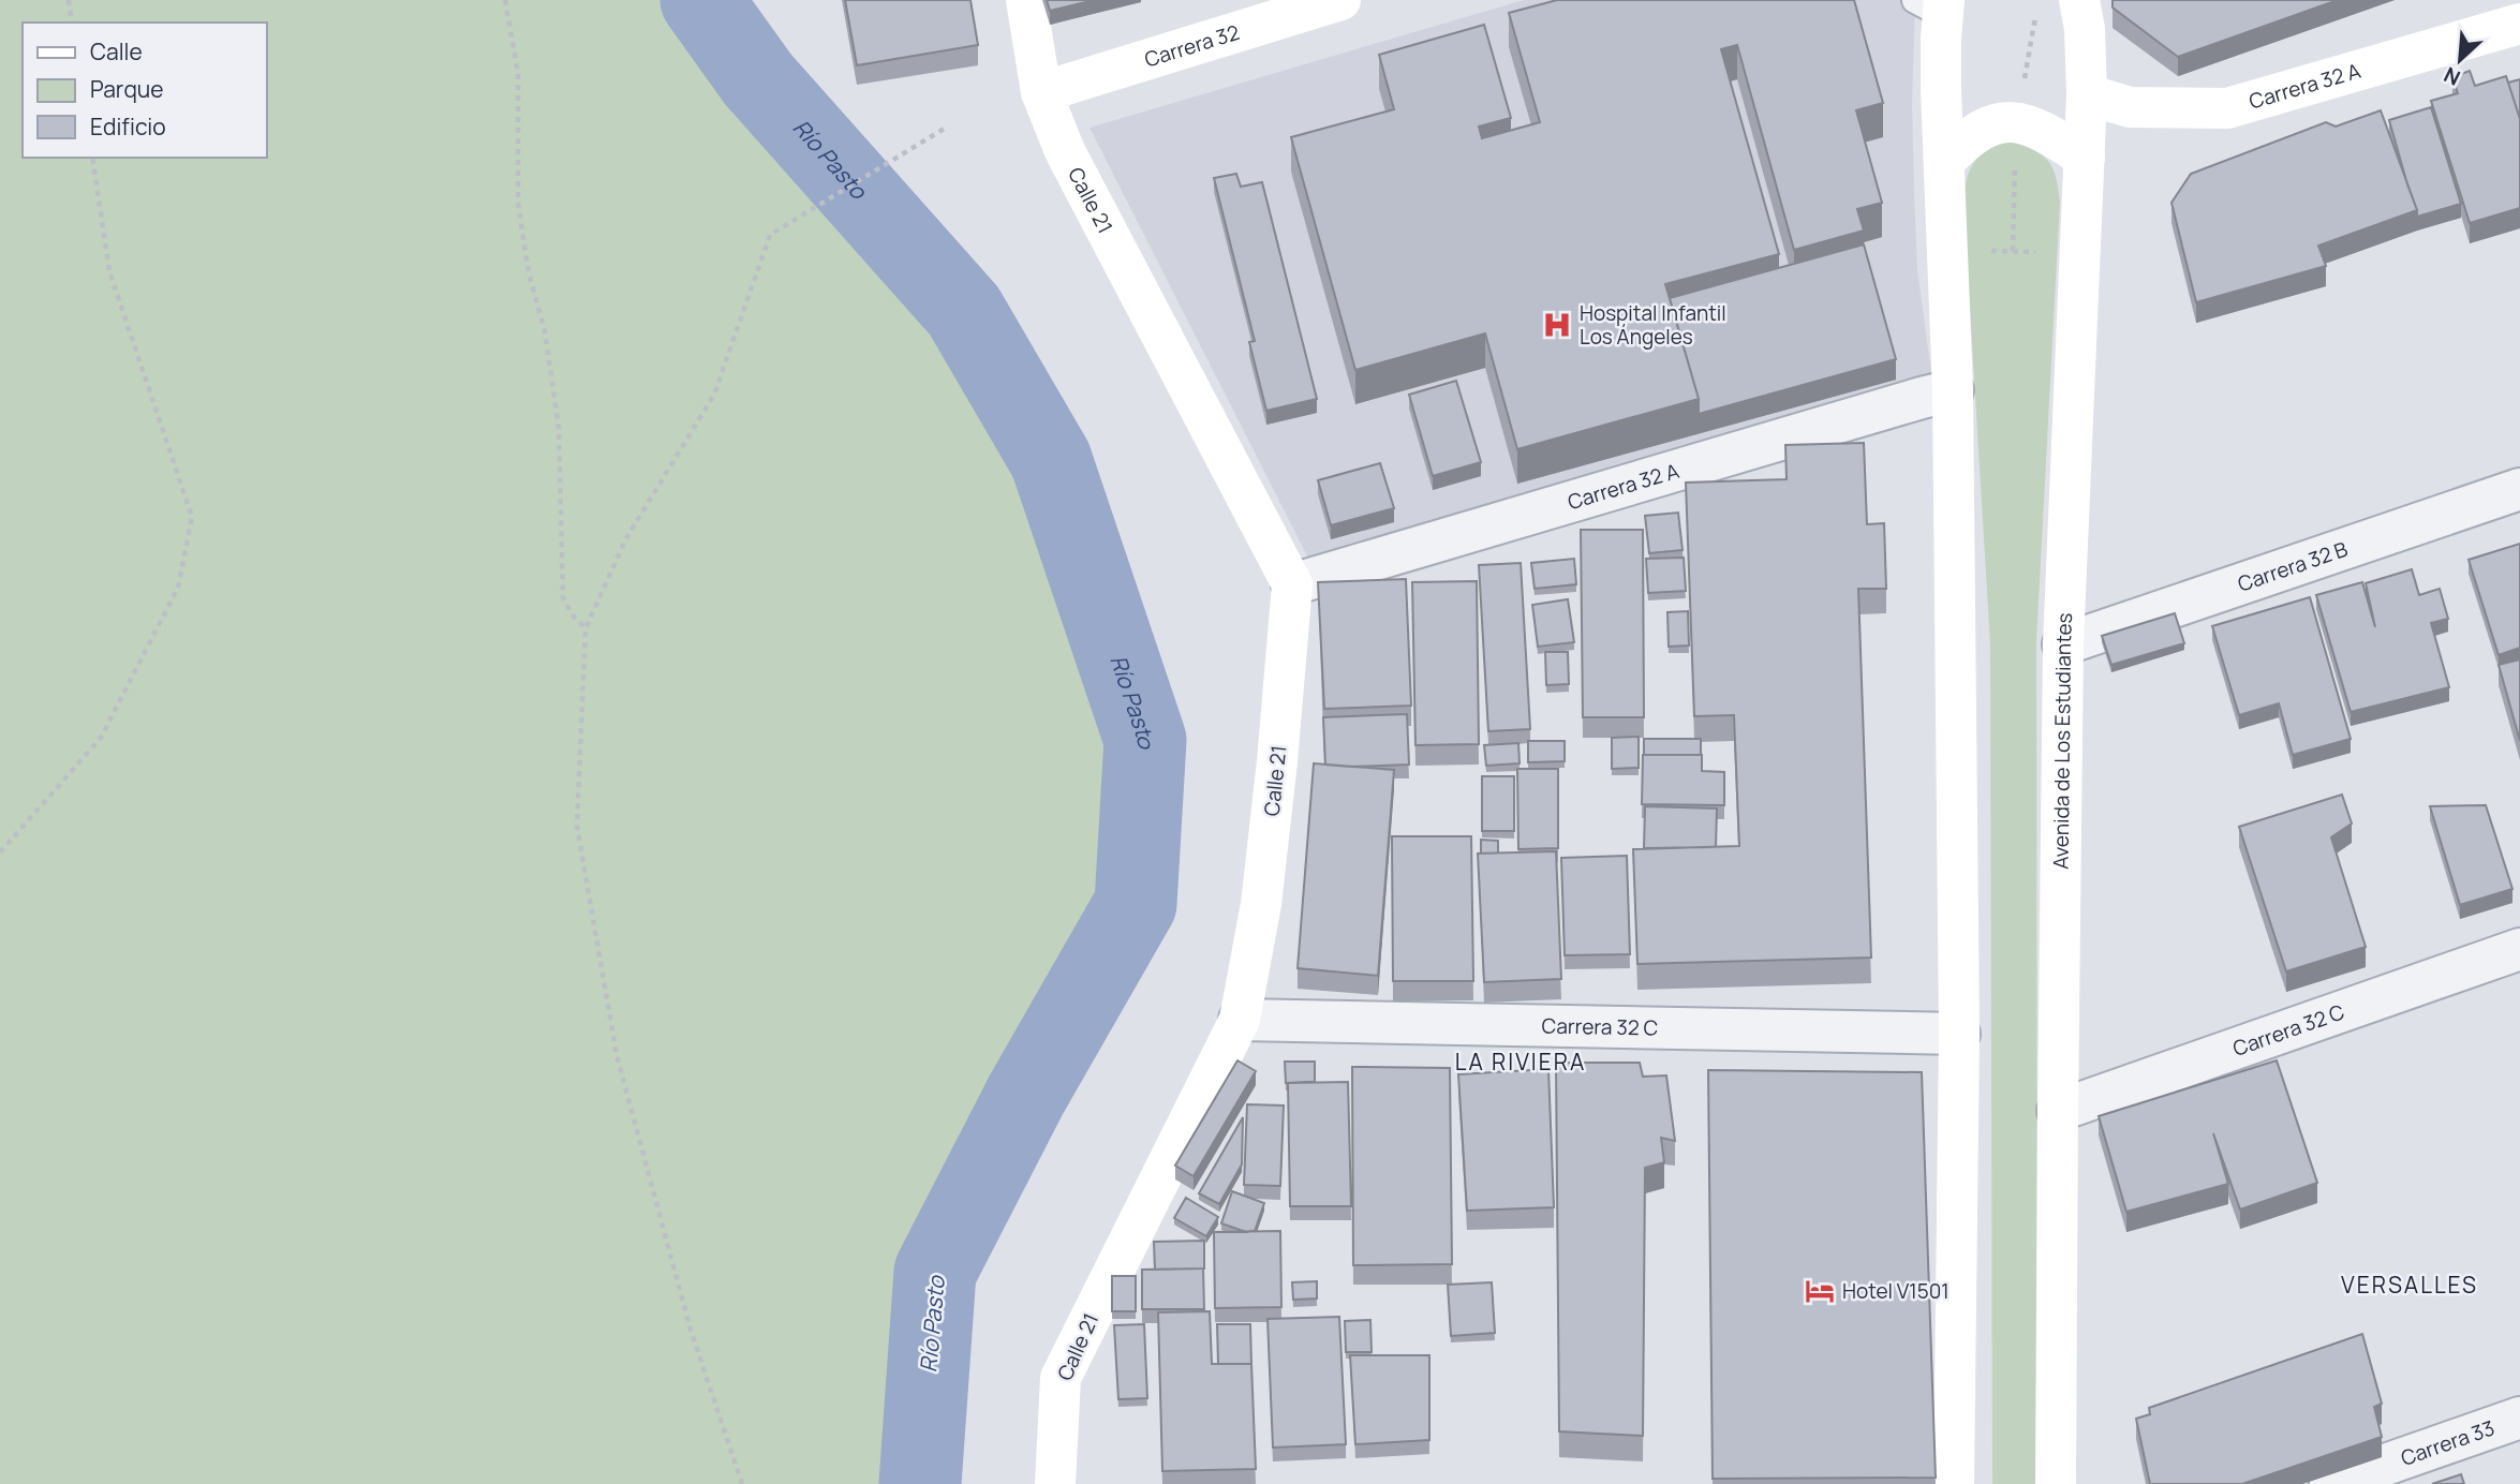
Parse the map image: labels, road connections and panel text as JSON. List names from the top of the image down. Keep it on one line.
{"streets":{"main road":["Carrera 32","Carrera 32 A","Calle 21","Avenida de Los Estudiantes"],"street":["Carrera 32 B","Carrera 32 C","Carrera 33"]},"crossings":[["Carrera 32","Calle 21"],["Carrera 32 A","Calle 21"],["Carrera 32 A","Avenida de Los Estudiantes"],["Calle 21","Carrera 32 C"],["Carrera 32 B","Avenida de Los Estudiantes"],["Avenida de Los Estudiantes","Carrera 32 C"]],"districts":["LA RIVIERA","VERSALLES"],"water":["Río Pasto"],"places":{"hospital":["Hospital Infantil Los Ángeles"],"hotel":["Hotel V1501"]},"legend":["Calle","Parque","Edificio"],"north":"bottom left"}
